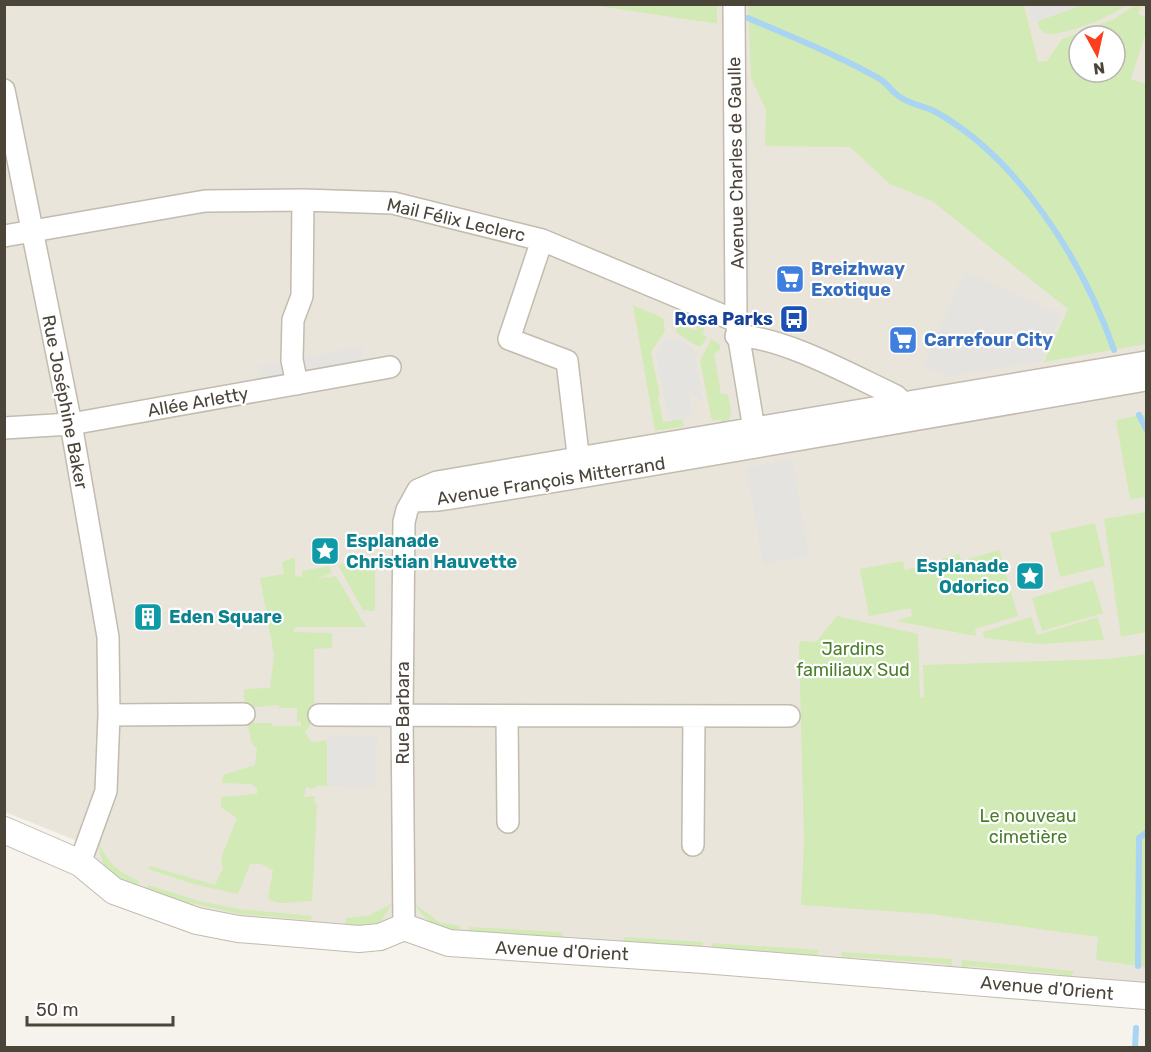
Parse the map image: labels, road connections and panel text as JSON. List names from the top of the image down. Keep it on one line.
{"streets":{"street":["Avenue Charles de Gaulle","Mail Félix Leclerc","Rue Joséphine Baker","Allée Arletty","Avenue François Mitterrand","Rue Barbara","Avenue d'Orient"]},"crossings":[["Avenue Charles de Gaulle","Mail Félix Leclerc"],["Mail Félix Leclerc","Rue Joséphine Baker"],["Mail Félix Leclerc","Avenue François Mitterrand"],["Rue Joséphine Baker","Allée Arletty"],["Avenue François Mitterrand","Rue Barbara"],["Rue Barbara","Avenue d'Orient"]],"parks":["Jardins familiaux Sud","Le nouveau cimetière"],"places":{"supermarket":["Breizhway Exotique","Carrefour City"],"bus stop":["Rosa Parks"],"place":["Esplanade Christian Hauvette","Esplanade Odorico"],"building":["Eden Square"]},"scale_bar":"50 m","north":"bottom"}
